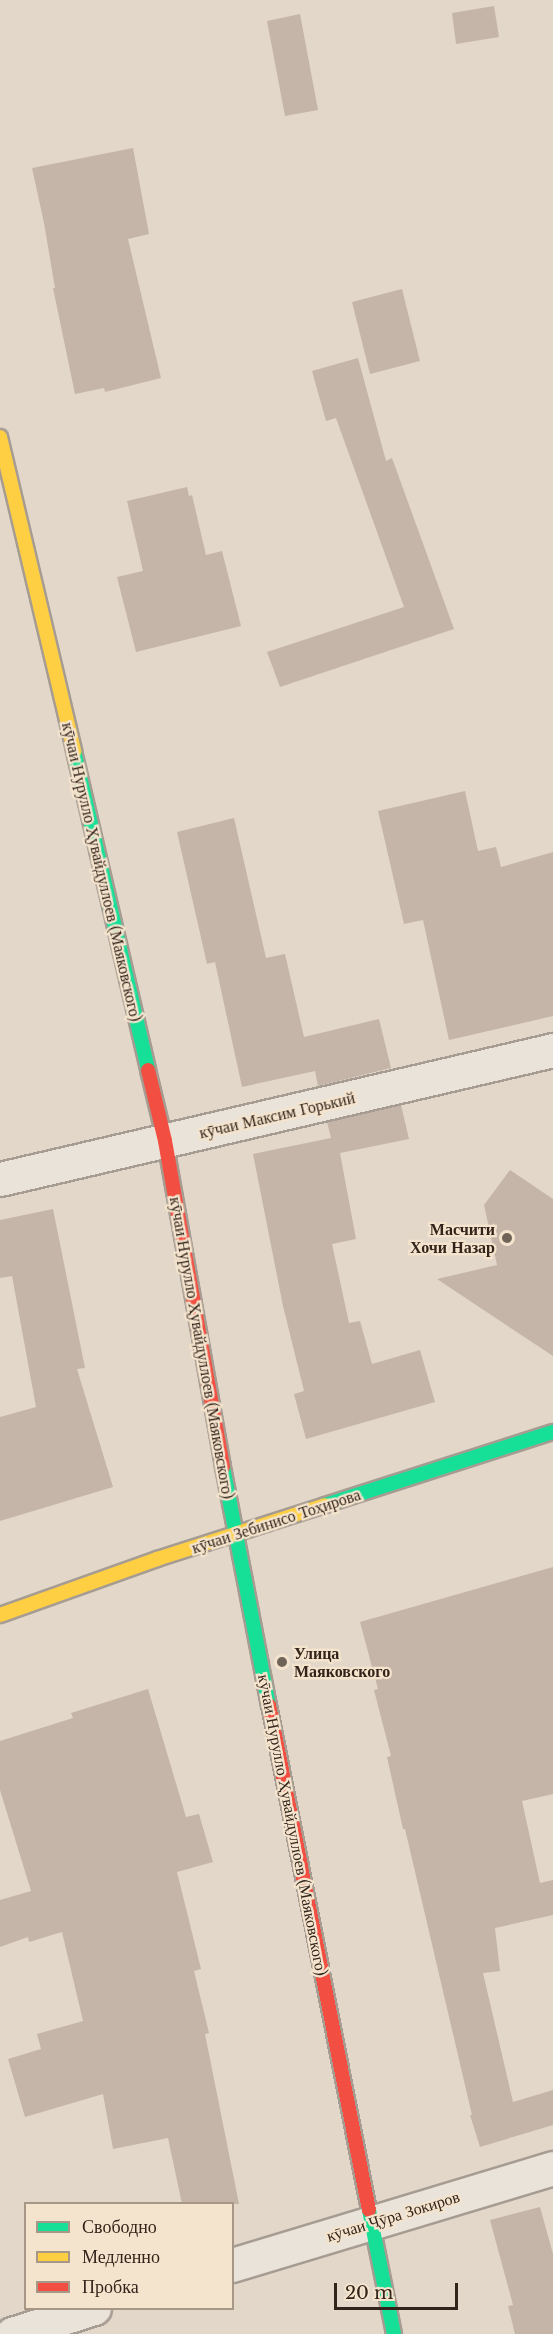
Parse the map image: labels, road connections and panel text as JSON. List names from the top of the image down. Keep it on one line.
{"streets":{"street":["кӯчаи Нурулло Ҳувайдуллоев (Маяковского)","кӯчаи Максим Горький","кӯчаи Зебинисо Тоҳирова","кӯчаи Ҷӯра Зокиров"]},"crossings":[["кӯчаи Нурулло Ҳувайдуллоев (Маяковского)","кӯчаи Максим Горький"],["кӯчаи Нурулло Ҳувайдуллоев (Маяковского)","кӯчаи Зебинисо Тоҳирова"],["кӯчаи Нурулло Ҳувайдуллоев (Маяковского)","кӯчаи Ҷӯра Зокиров"]],"places":["Масчити Хочи Назар","Улица Маяковского"],"legend":["Свободно","Медленно","Пробка"],"scale_bar":"20 m"}
